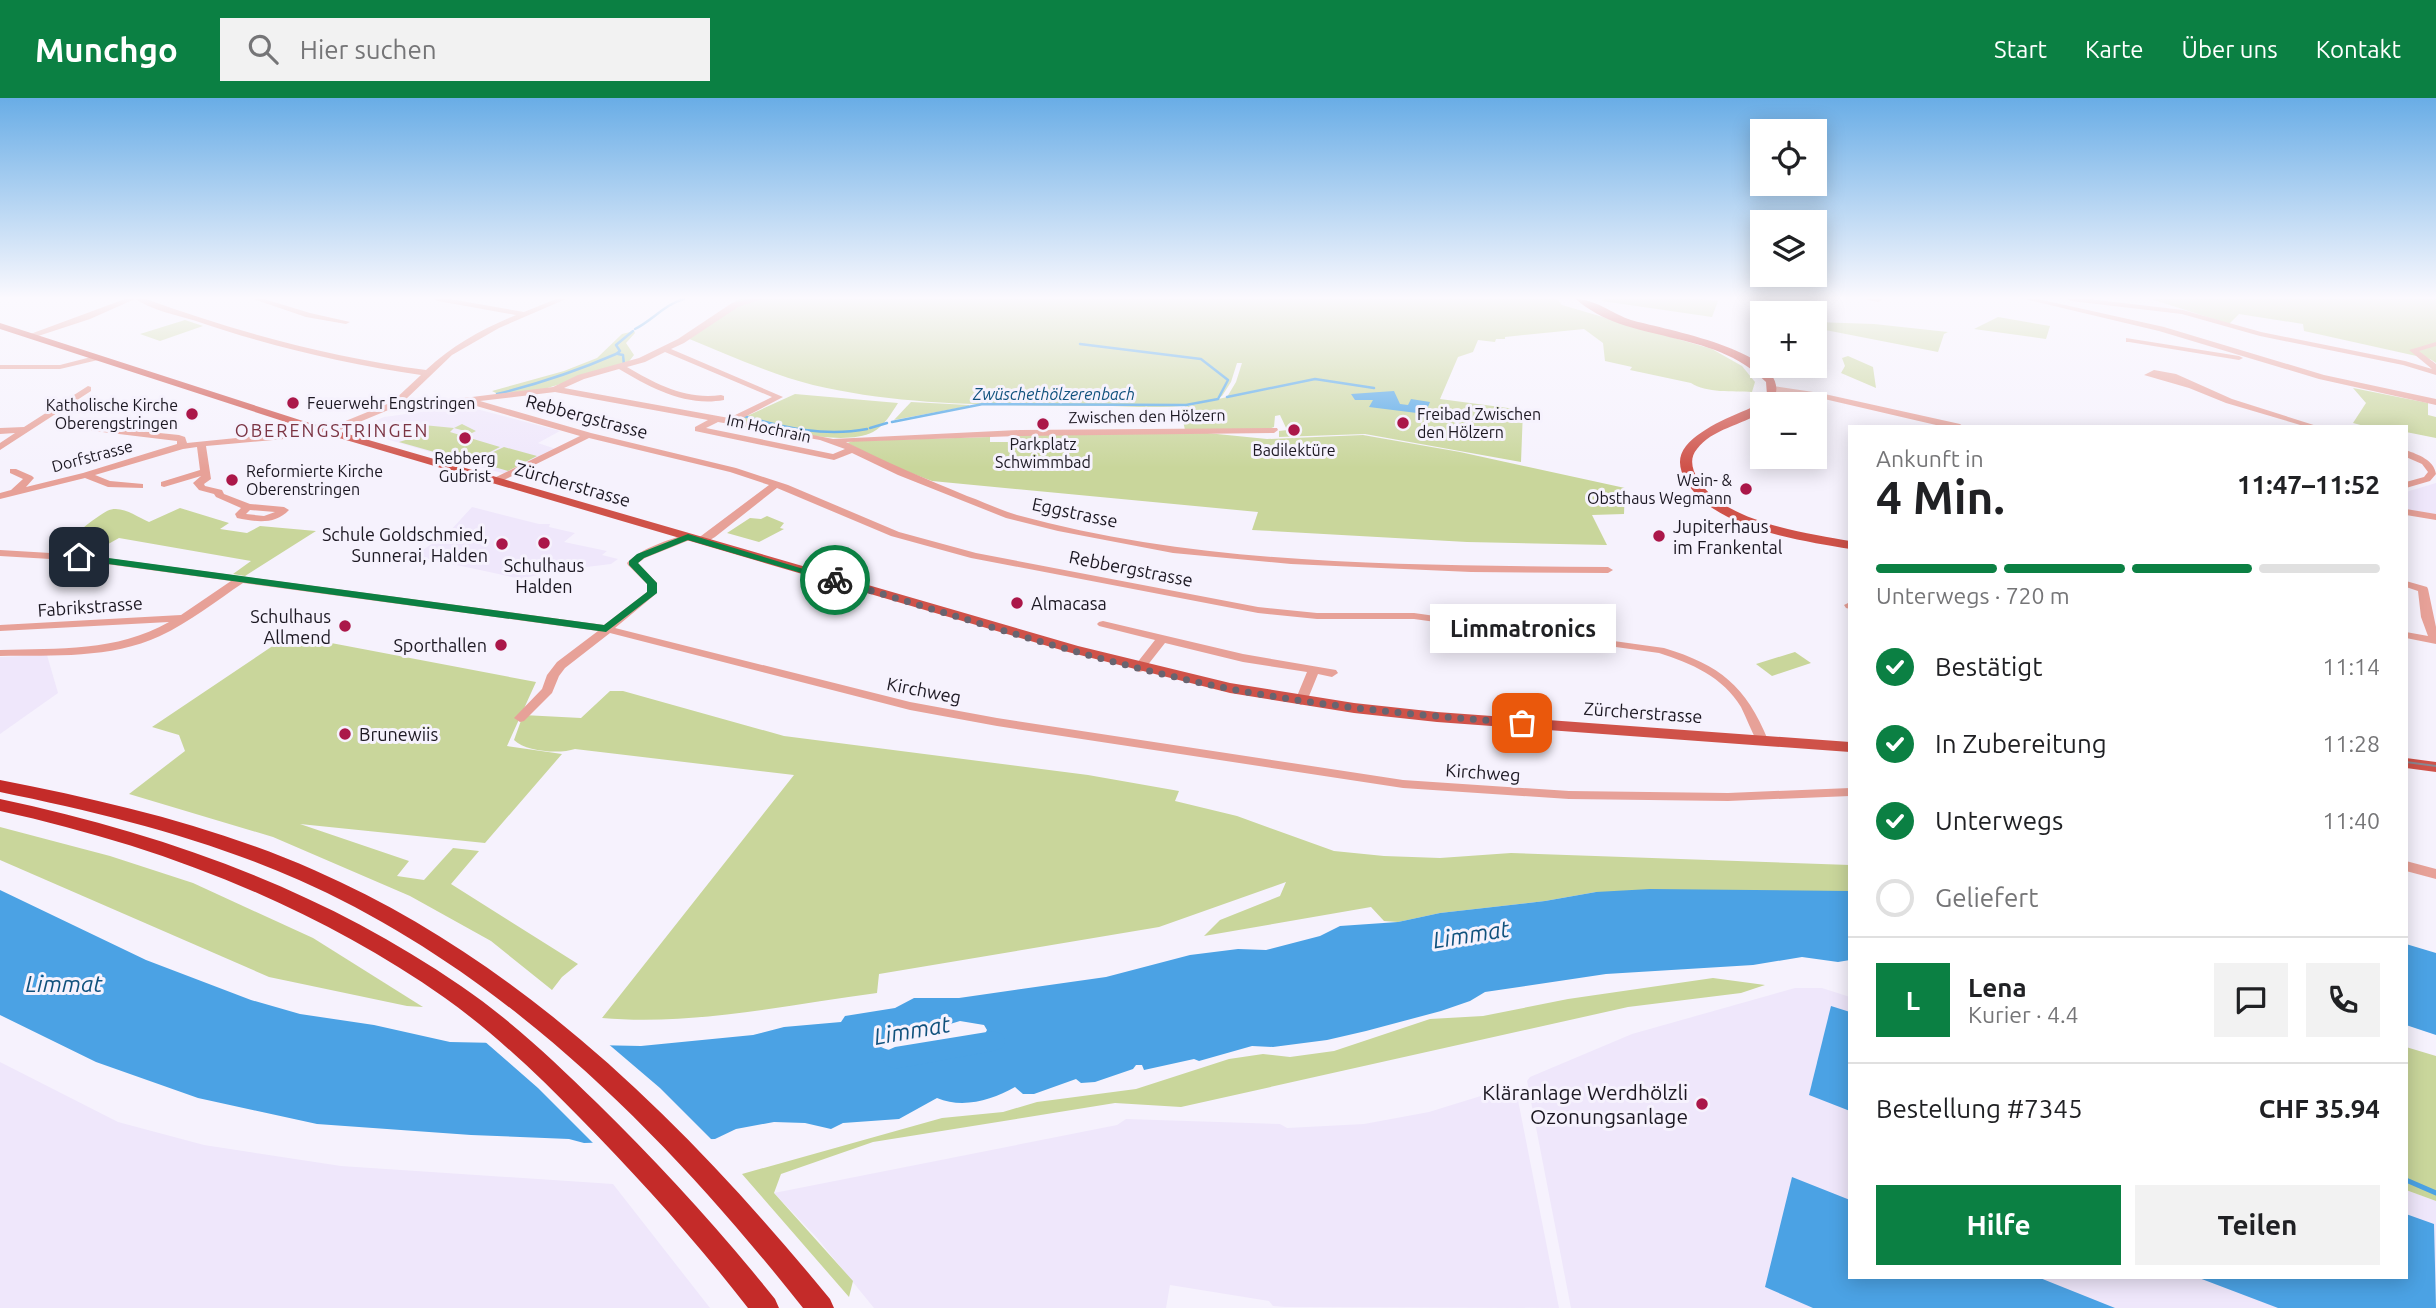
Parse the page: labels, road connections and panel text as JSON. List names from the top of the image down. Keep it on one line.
{"streets":{"main road":["Zürcherstrasse"],"street":["Rebbergstrasse","Zwischen den Hölzern","Im Hochrain","Dorfstrasse","Eggstrasse","Fabrikstrasse","Kirchweg"]},"crossings":[["Rebbergstrasse","Zürcherstrasse"],["Zwischen den Hölzern","Eggstrasse"],["Im Hochrain","Eggstrasse"],["Dorfstrasse","Zürcherstrasse"]],"districts":["OBERENGSTRINGEN"],"water":["Zwüschethölzerenbach","Limmat"],"places":["Feuerwehr Engstringen","Katholische Kirche Oberengstringen","Freibad Zwischen den Hölzern","Parkplatz Schwimmbad","Badilektüre","Rebberg Gubrist","Reformierte Kirche Oberenstringen","Wein- & Obsthaus Wegmann","Jupiterhaus im Frankental","Schulhaus Halden","Schule Goldschmied, Sunnerai, Halden","Almacasa","Schulhaus Allmend","Sporthallen","Limmatronics","Brunewiis","Kläranlage Werdhölzli Ozonungsanlage"],"page":{"header":"Munchgo","search":"Hier suchen","nav":["Start","Karte","Über uns","Kontakt"],"map_buttons":["+","−"],"heading":["4 Min.","Ankunft in","11:47–11:52"],"panel":["Lena","Kurier · 4.4","Bestellung #7345","CHF 35.94"],"bar":"Unterwegs · 720 m","bubble":"Limmatronics","list":[["Bestätigt","11:14"],["In Zubereitung","11:28"],["Unterwegs","11:40"],"Geliefert"],"round":"L","buttons":["Hilfe","Teilen"]}}
